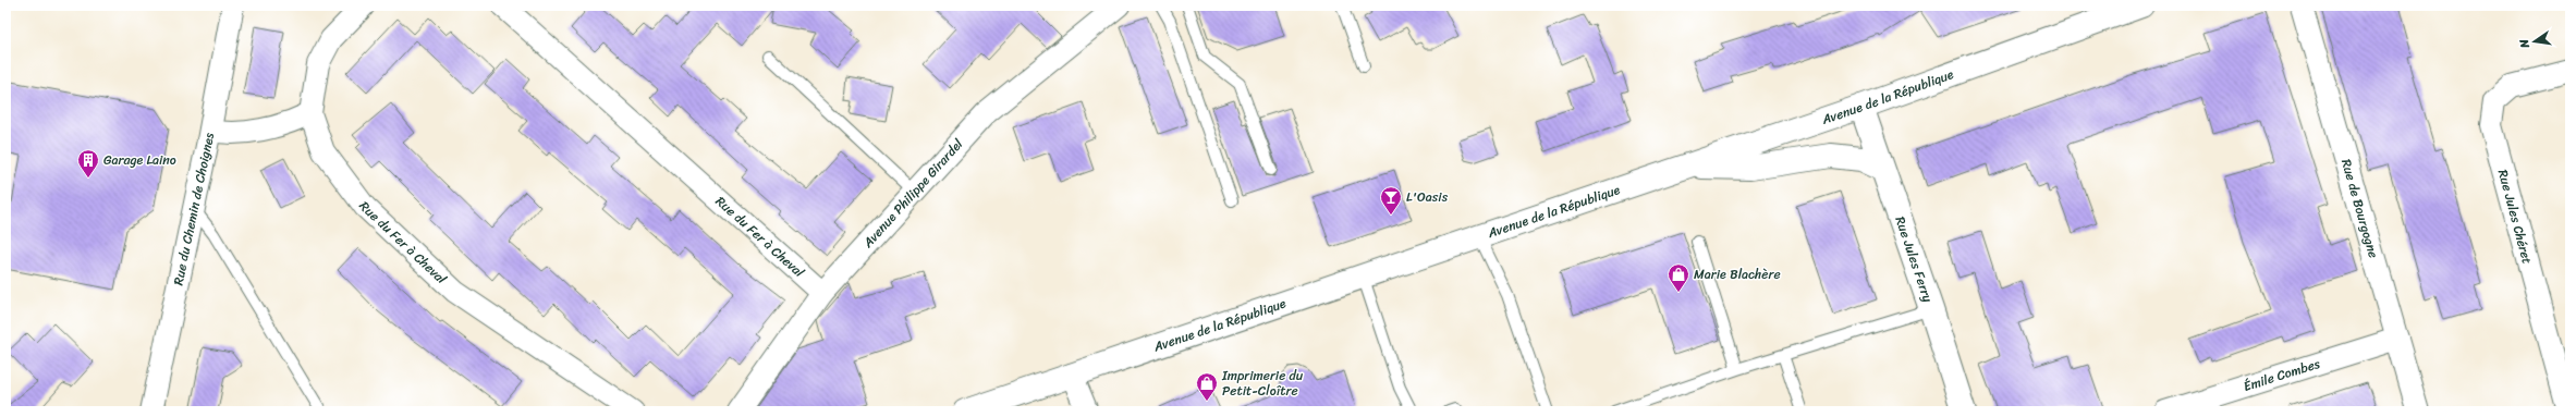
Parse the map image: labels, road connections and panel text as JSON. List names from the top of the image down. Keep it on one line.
{"streets":{"main road":["Avenue de la République","Rue Jules Ferry"],"street":["Avenue Philippe Girardel","Rue de Bourgogne","Rue du Chemin de Choignes","Rue Jules Chéret","Rue du Fer à Cheval","Émile Combes"]},"crossings":[["Avenue de la République","Rue Jules Ferry"],["Avenue Philippe Girardel","Rue du Fer à Cheval"],["Rue de Bourgogne","Émile Combes"]],"places":{"building":["Garage Laino"],"bar":["L'Oasis"],"shop":["Marie Blachère","Imprimerie du Petit-Cloître"]},"north":"left"}
